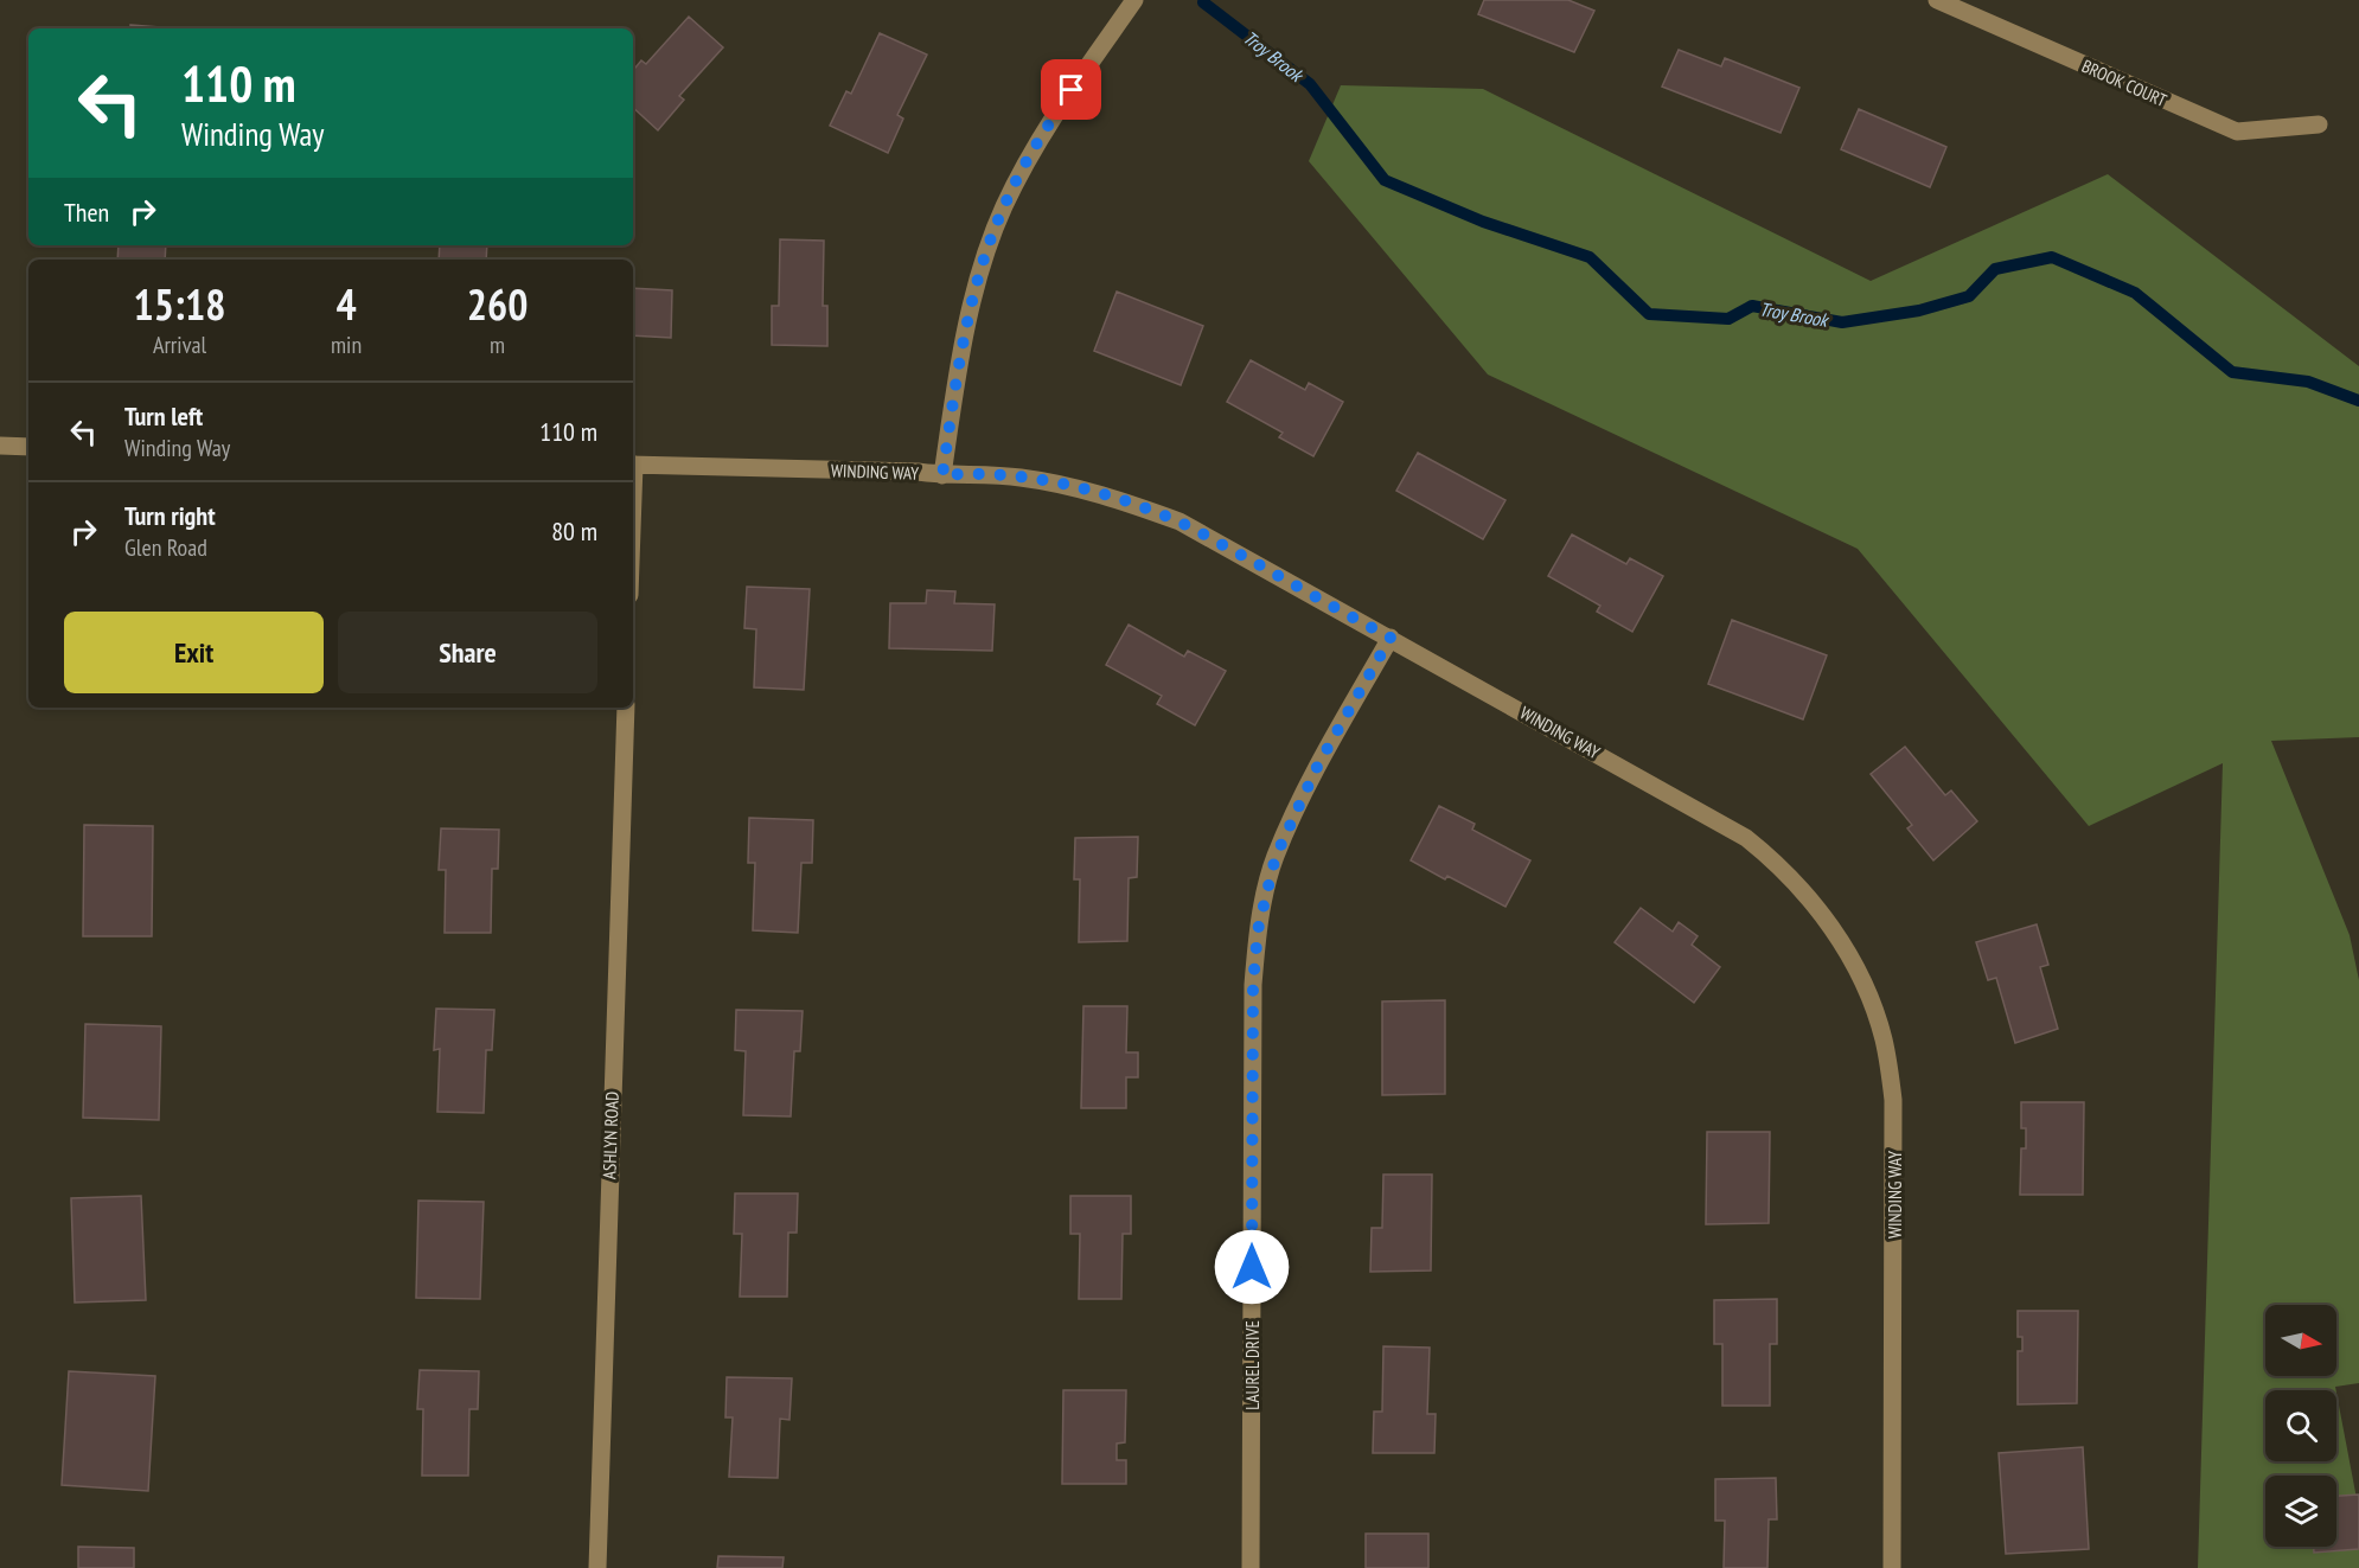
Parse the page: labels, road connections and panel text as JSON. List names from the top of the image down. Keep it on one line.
{"streets":{"street":["BROOK COURT","WINDING WAY","ASHLYN ROAD","LAUREL DRIVE"]},"crossings":[["WINDING WAY","LAUREL DRIVE"]],"water":["Troy Brook"],"north":"right","page":{"turn":["110 m","Winding Way"],"then":"Then","eta":["15:18","Arrival","4","min","260","m"],"list":[{"name":"Turn left","note":"Winding Way","value":"110 m"},{"name":"Turn right","note":"Glen Road","value":"80 m"}],"buttons":["Exit","Share"]}}
